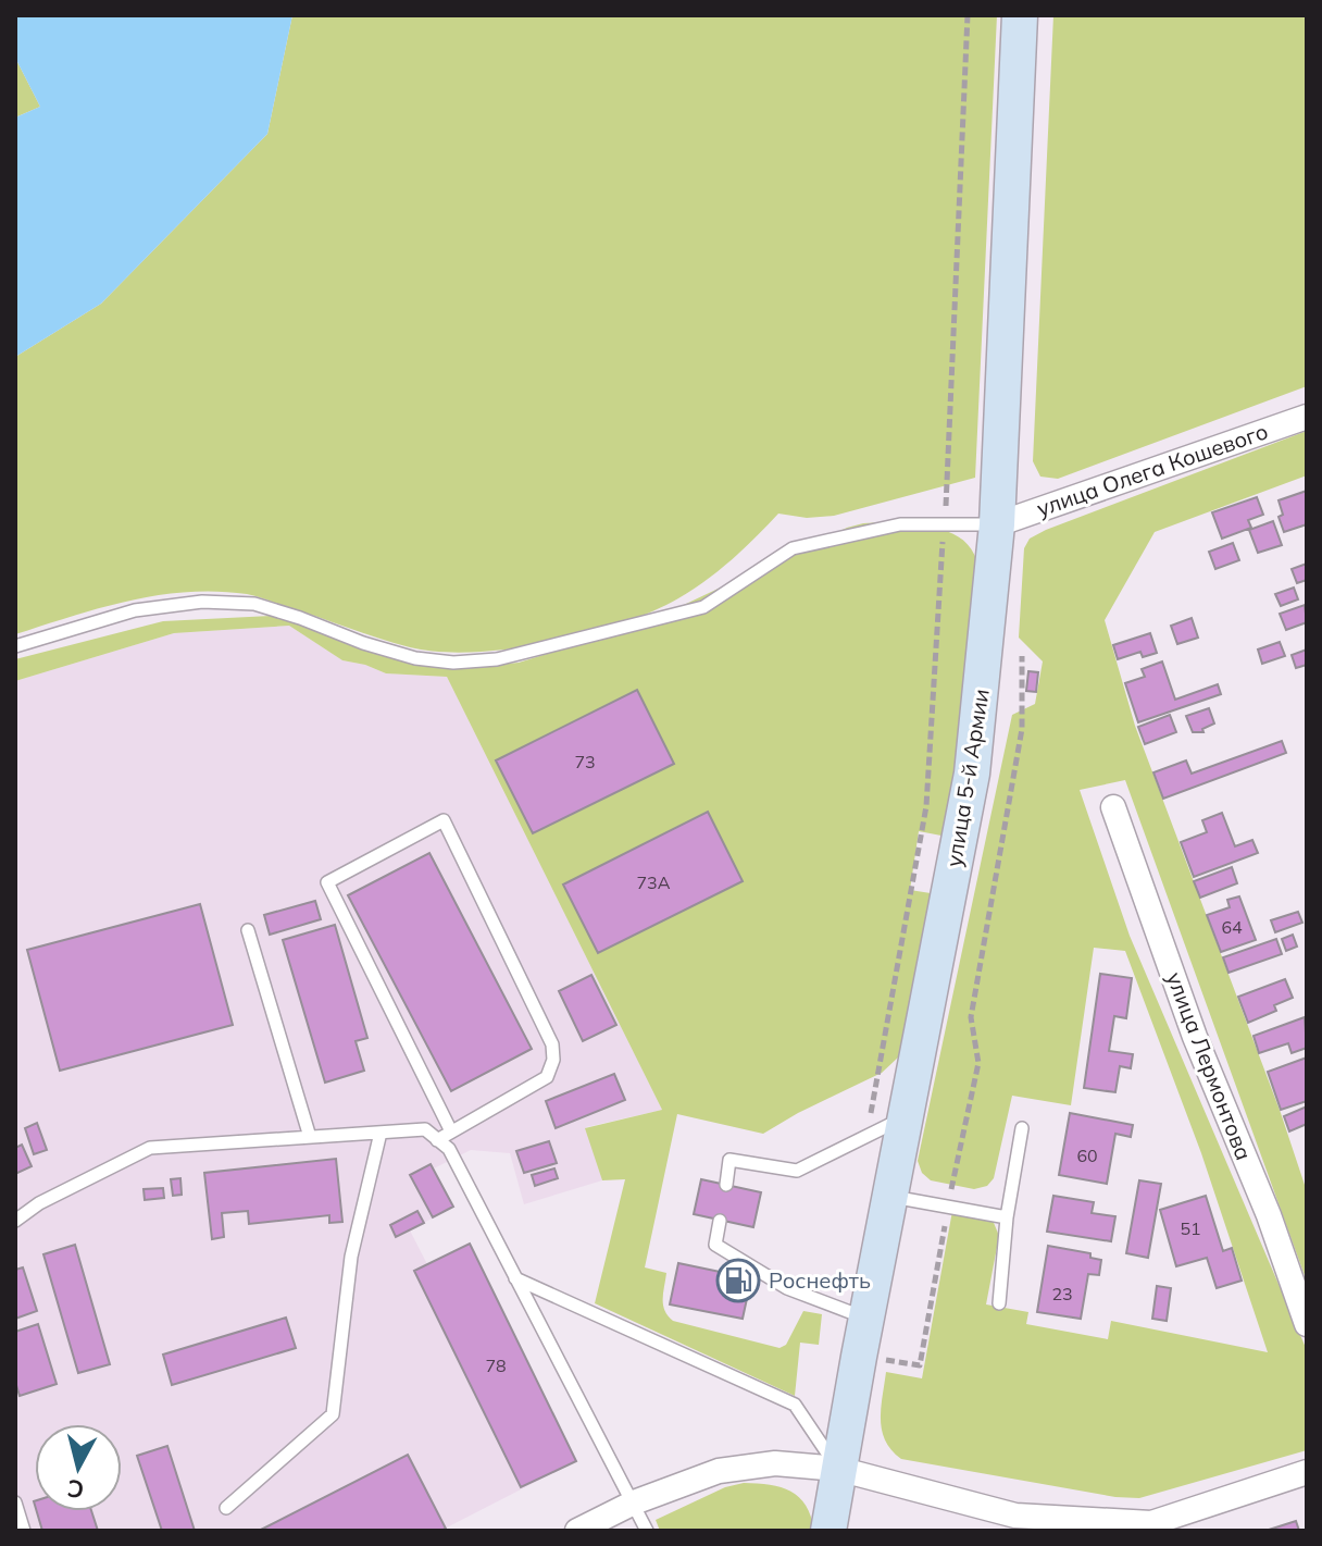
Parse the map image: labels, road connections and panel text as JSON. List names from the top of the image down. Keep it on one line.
{"streets":{"street":["улица Олега Кошевого","улица 5-й Армии","улица Лермонтова"]},"crossings":[["улица Олега Кошевого","улица 5-й Армии"]],"places":{"fuel station":["Роснефть"]},"house_numbers":["73","73А","64","60","51","23","78"],"north":"bottom"}
